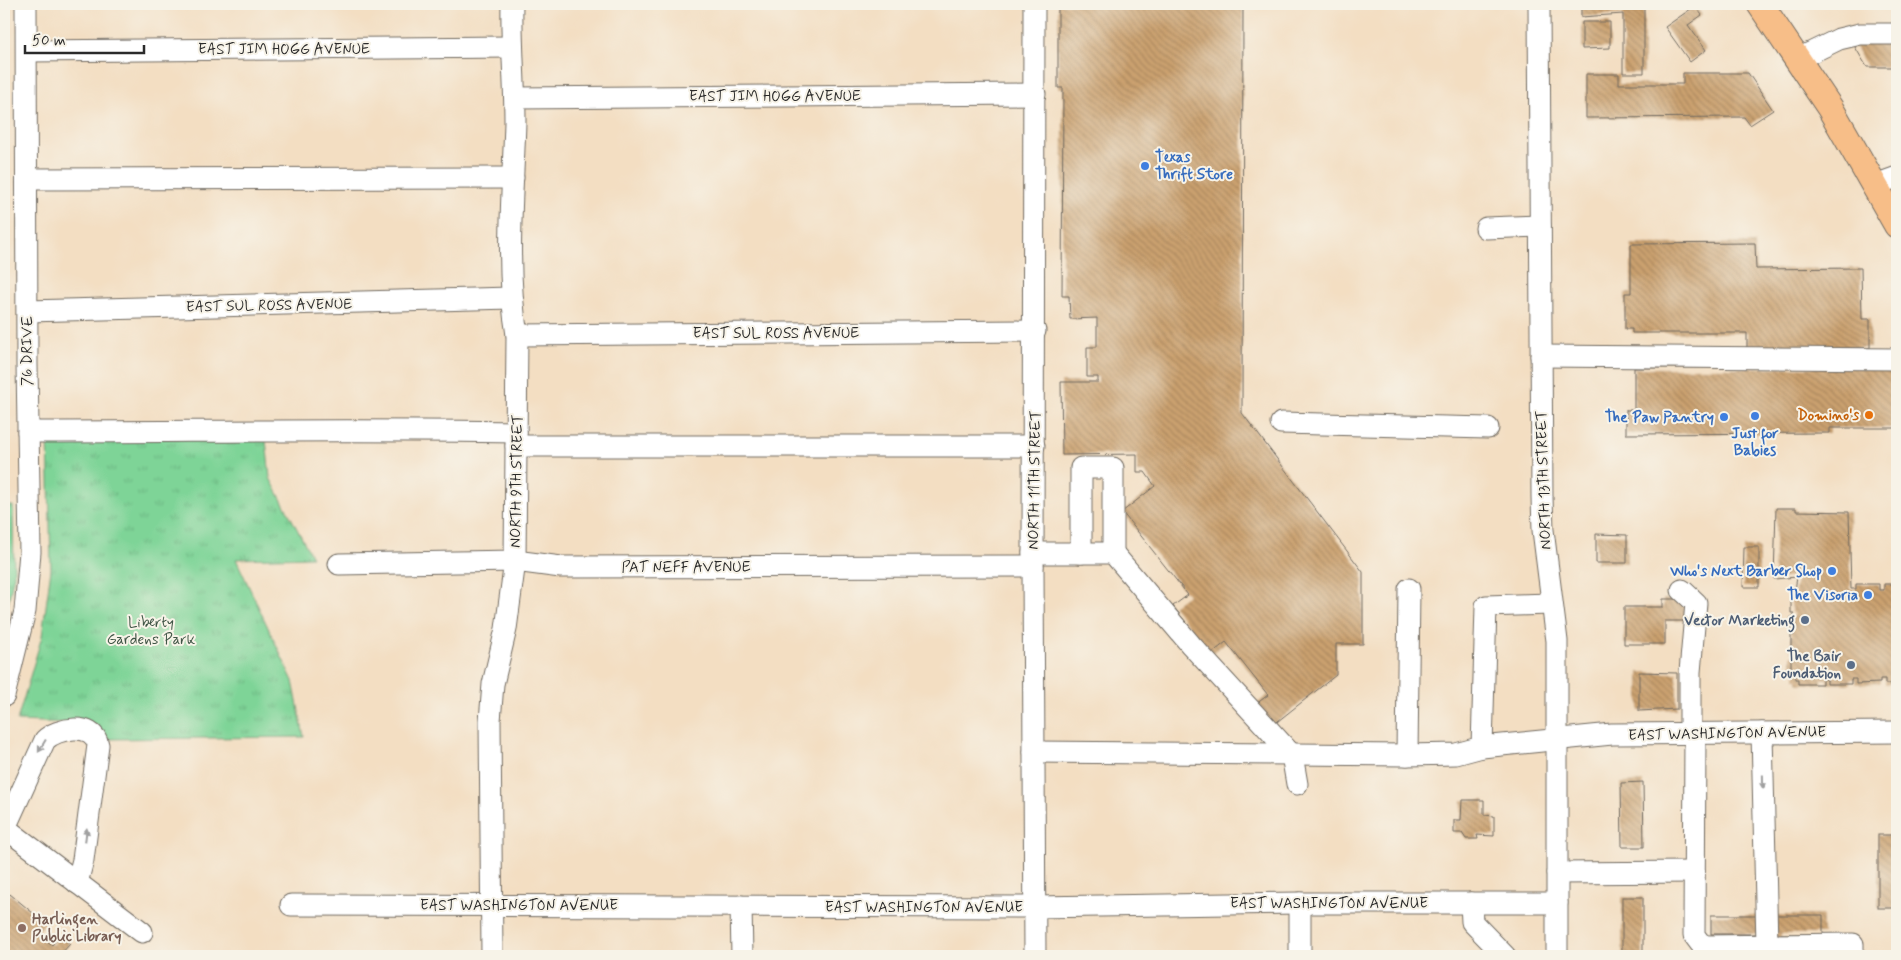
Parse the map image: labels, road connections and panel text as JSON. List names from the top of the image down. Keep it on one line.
{"streets":{"street":["EAST JIM HOGG AVENUE","EAST SUL ROSS AVENUE","76 DRIVE","NORTH 11TH STREET","NORTH 13TH STREET","NORTH 9TH STREET","PAT NEFF AVENUE","EAST WASHINGTON AVENUE"]},"crossings":[["EAST JIM HOGG AVENUE","76 DRIVE"],["EAST JIM HOGG AVENUE","NORTH 11TH STREET"],["EAST JIM HOGG AVENUE","NORTH 9TH STREET"],["EAST SUL ROSS AVENUE","76 DRIVE"],["EAST SUL ROSS AVENUE","NORTH 11TH STREET"],["EAST SUL ROSS AVENUE","NORTH 9TH STREET"],["NORTH 11TH STREET","PAT NEFF AVENUE"],["NORTH 11TH STREET","EAST WASHINGTON AVENUE"],["NORTH 13TH STREET","EAST WASHINGTON AVENUE"],["NORTH 9TH STREET","PAT NEFF AVENUE"],["NORTH 9TH STREET","EAST WASHINGTON AVENUE"]],"parks":["Liberty Gardens Park"],"places":["Texas Thrift Store","Domino's","Just for Babies","The Paw Pantry","Who's Next Barber Shop","The Visoria","Vector Marketing","The Bair Foundation","Harlingen Public Library"],"scale_bar":"50 m"}
